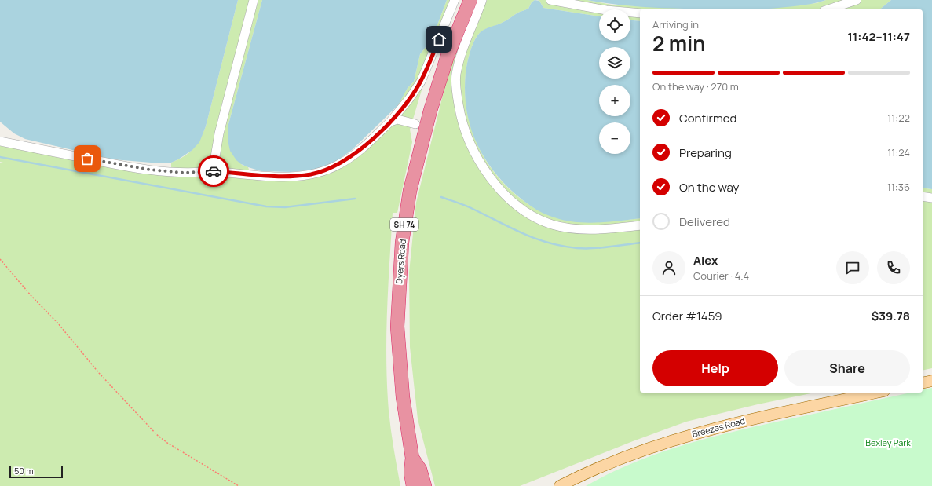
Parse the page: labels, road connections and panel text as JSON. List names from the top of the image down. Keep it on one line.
{"streets":{"highway":["SH 74","Dyers Road"],"main road":["Breezes Road"]},"parks":["Bexley Park"],"scale_bar":"50 m","page":{"map_buttons":["+","−"],"heading":["2 min","Arriving in","11:42–11:47"],"panel":["Alex","Courier · 4.4","Order #1459","$39.78"],"bar":"On the way · 270 m","list":[["Confirmed","11:22"],["Preparing","11:24"],["On the way","11:36"],"Delivered"],"buttons":["Help","Share"],"scale":"50 m"}}
